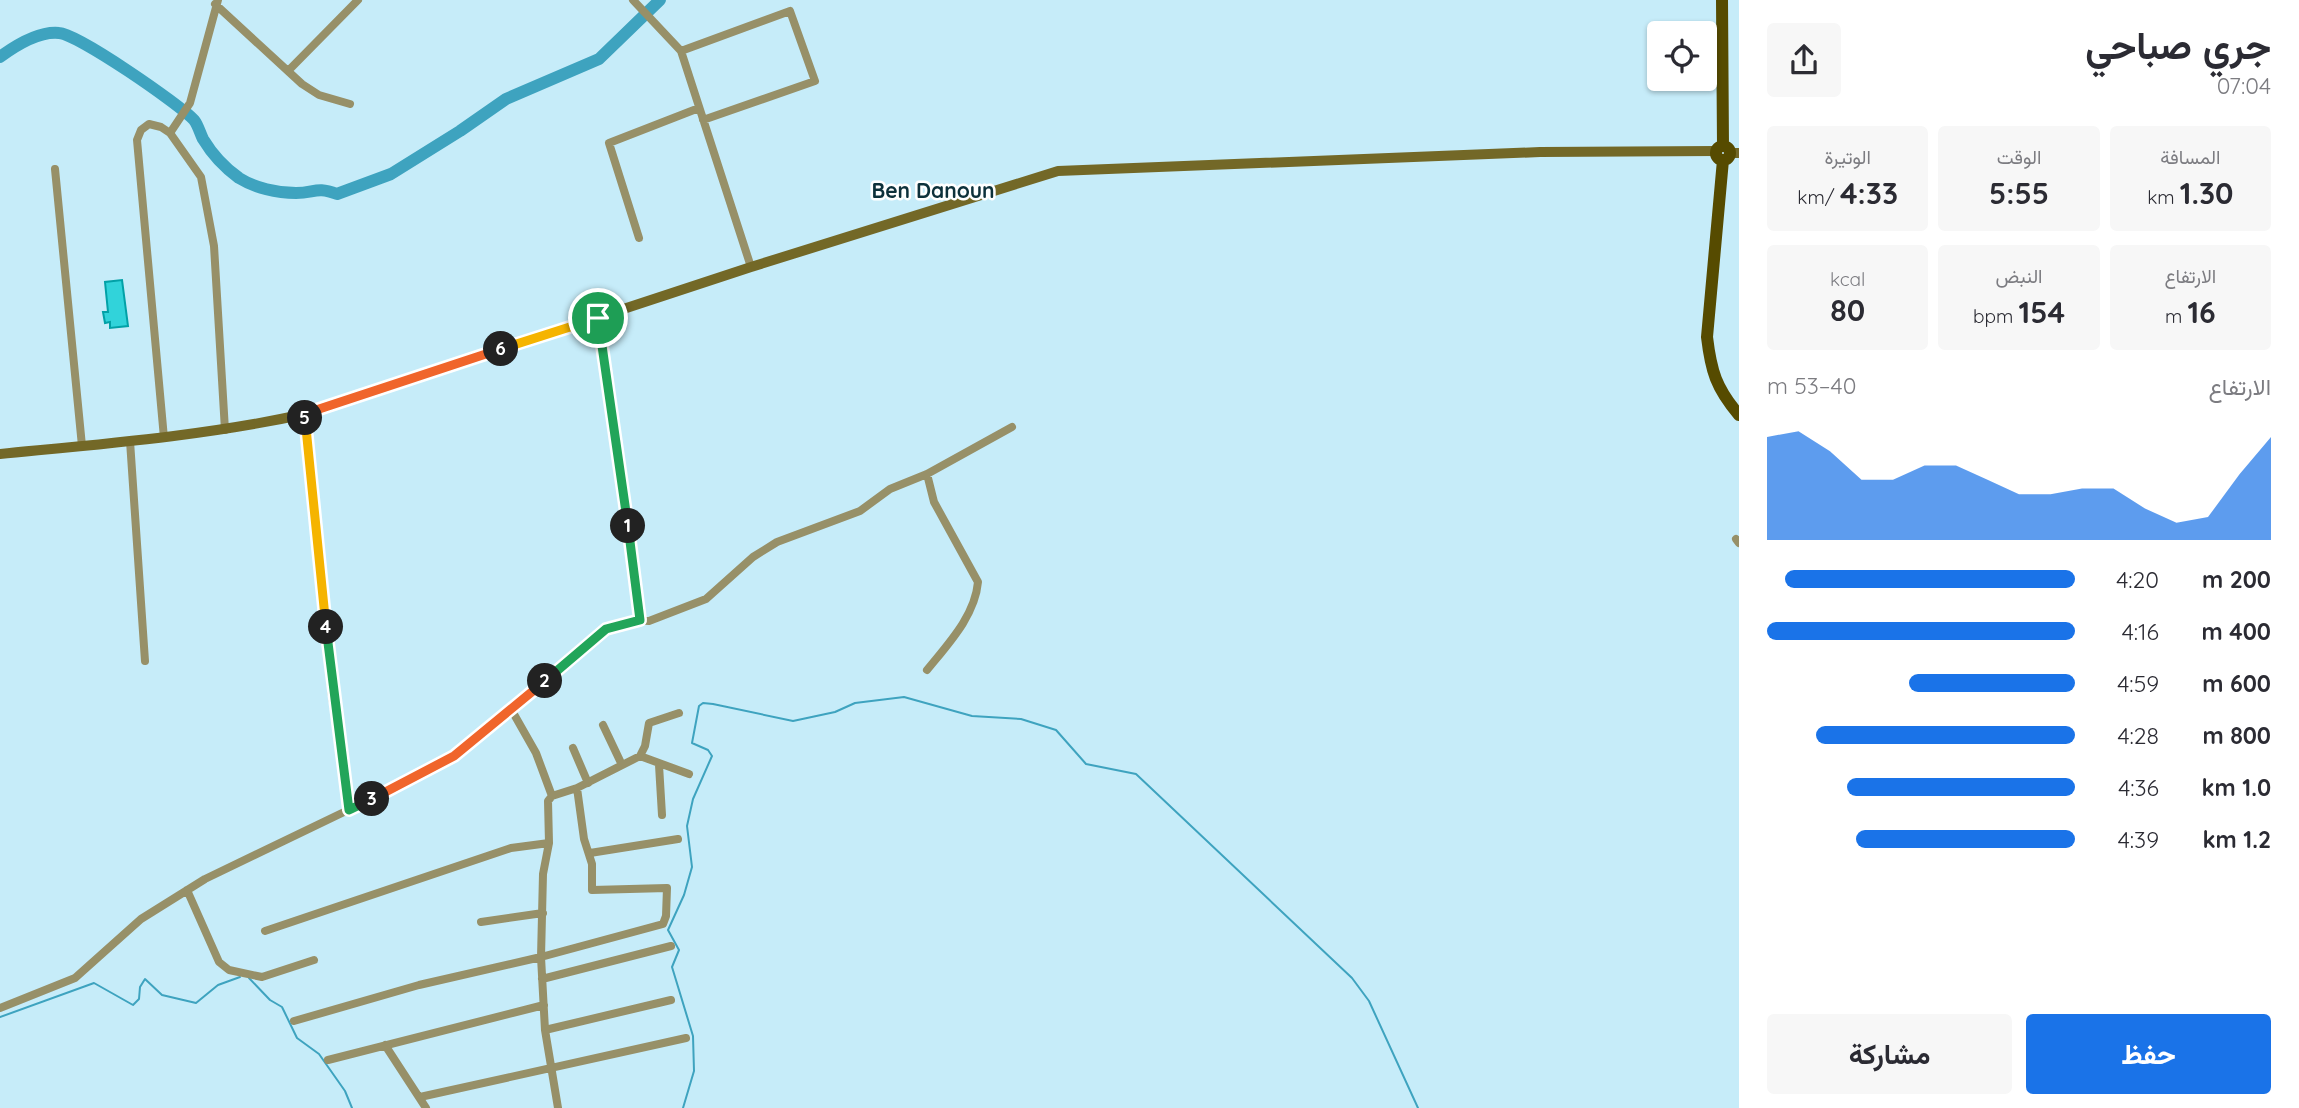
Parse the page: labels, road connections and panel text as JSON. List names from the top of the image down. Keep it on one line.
{"districts":["Ben Danoun"],"page":{"heading":["جري صباحي","07:04"],"stats":[["المسافة","1.30 km"],["الوقت","5:55"],["الوتيرة","4:33 /km"],["الارتفاع","16 m"],["النبض","154 bpm"],["kcal","80"]],"pins":["6","5","1","4","2","3"],"chart":["الارتفاع","40–53 m"],"list":[{"name":"200 m","note":"4:20"},{"name":"400 m","note":"4:16"},{"name":"600 m","note":"4:59"},{"name":"800 m","note":"4:28"},{"name":"1.0 km","note":"4:36"},{"name":"1.2 km","note":"4:39"}],"buttons":["حفظ","مشاركة"]}}
